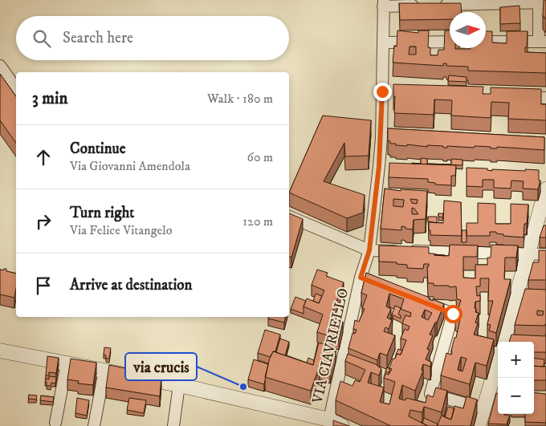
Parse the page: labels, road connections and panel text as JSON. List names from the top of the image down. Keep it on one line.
{"streets":{"street":["VIA CIAVRIELLO"]},"places":["via crucis"],"north":"right","page":{"search":"Search here","heading":["3 min","Walk · 180 m"],"list":[["Continue","Via Giovanni Amendola","60 m"],["Turn right","Via Felice Vitangelo","120 m"],"Arrive at destination"],"map_buttons":["+","−"]}}
